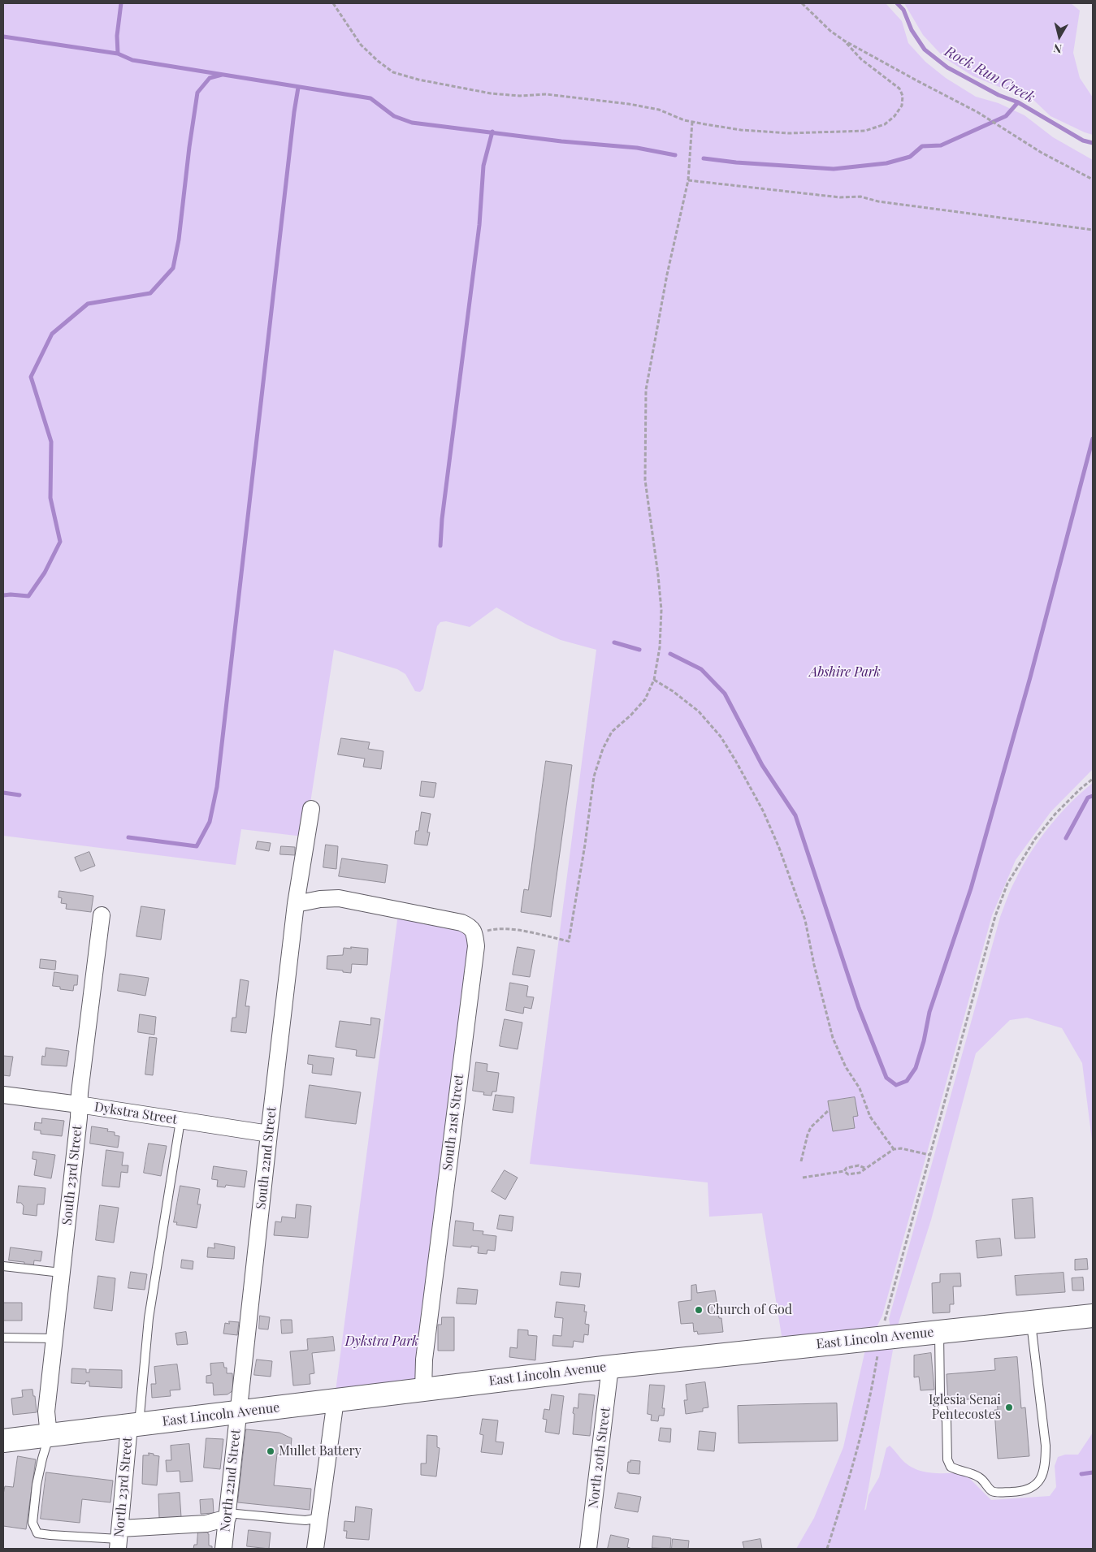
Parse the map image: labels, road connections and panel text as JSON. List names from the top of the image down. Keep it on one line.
{"streets":{"main road":["East Lincoln Avenue"],"street":["Dykstra Street","South 21st Street","South 22nd Street","South 23rd Street","North 20th Street","North 22nd Street","North 23rd Street"]},"crossings":[["Dykstra Street","South 22nd Street"],["Dykstra Street","South 23rd Street"],["South 21st Street","East Lincoln Avenue"],["South 22nd Street","East Lincoln Avenue"],["South 22nd Street","North 22nd Street"],["South 23rd Street","East Lincoln Avenue"],["East Lincoln Avenue","North 20th Street"],["East Lincoln Avenue","North 22nd Street"],["East Lincoln Avenue","North 23rd Street"]],"water":["Rock Run Creek"],"parks":["Abshire Park","Dykstra Park"],"places":["Church of God","Iglesia Senai Pentecostes","Mullet Battery"],"north":"bottom"}
